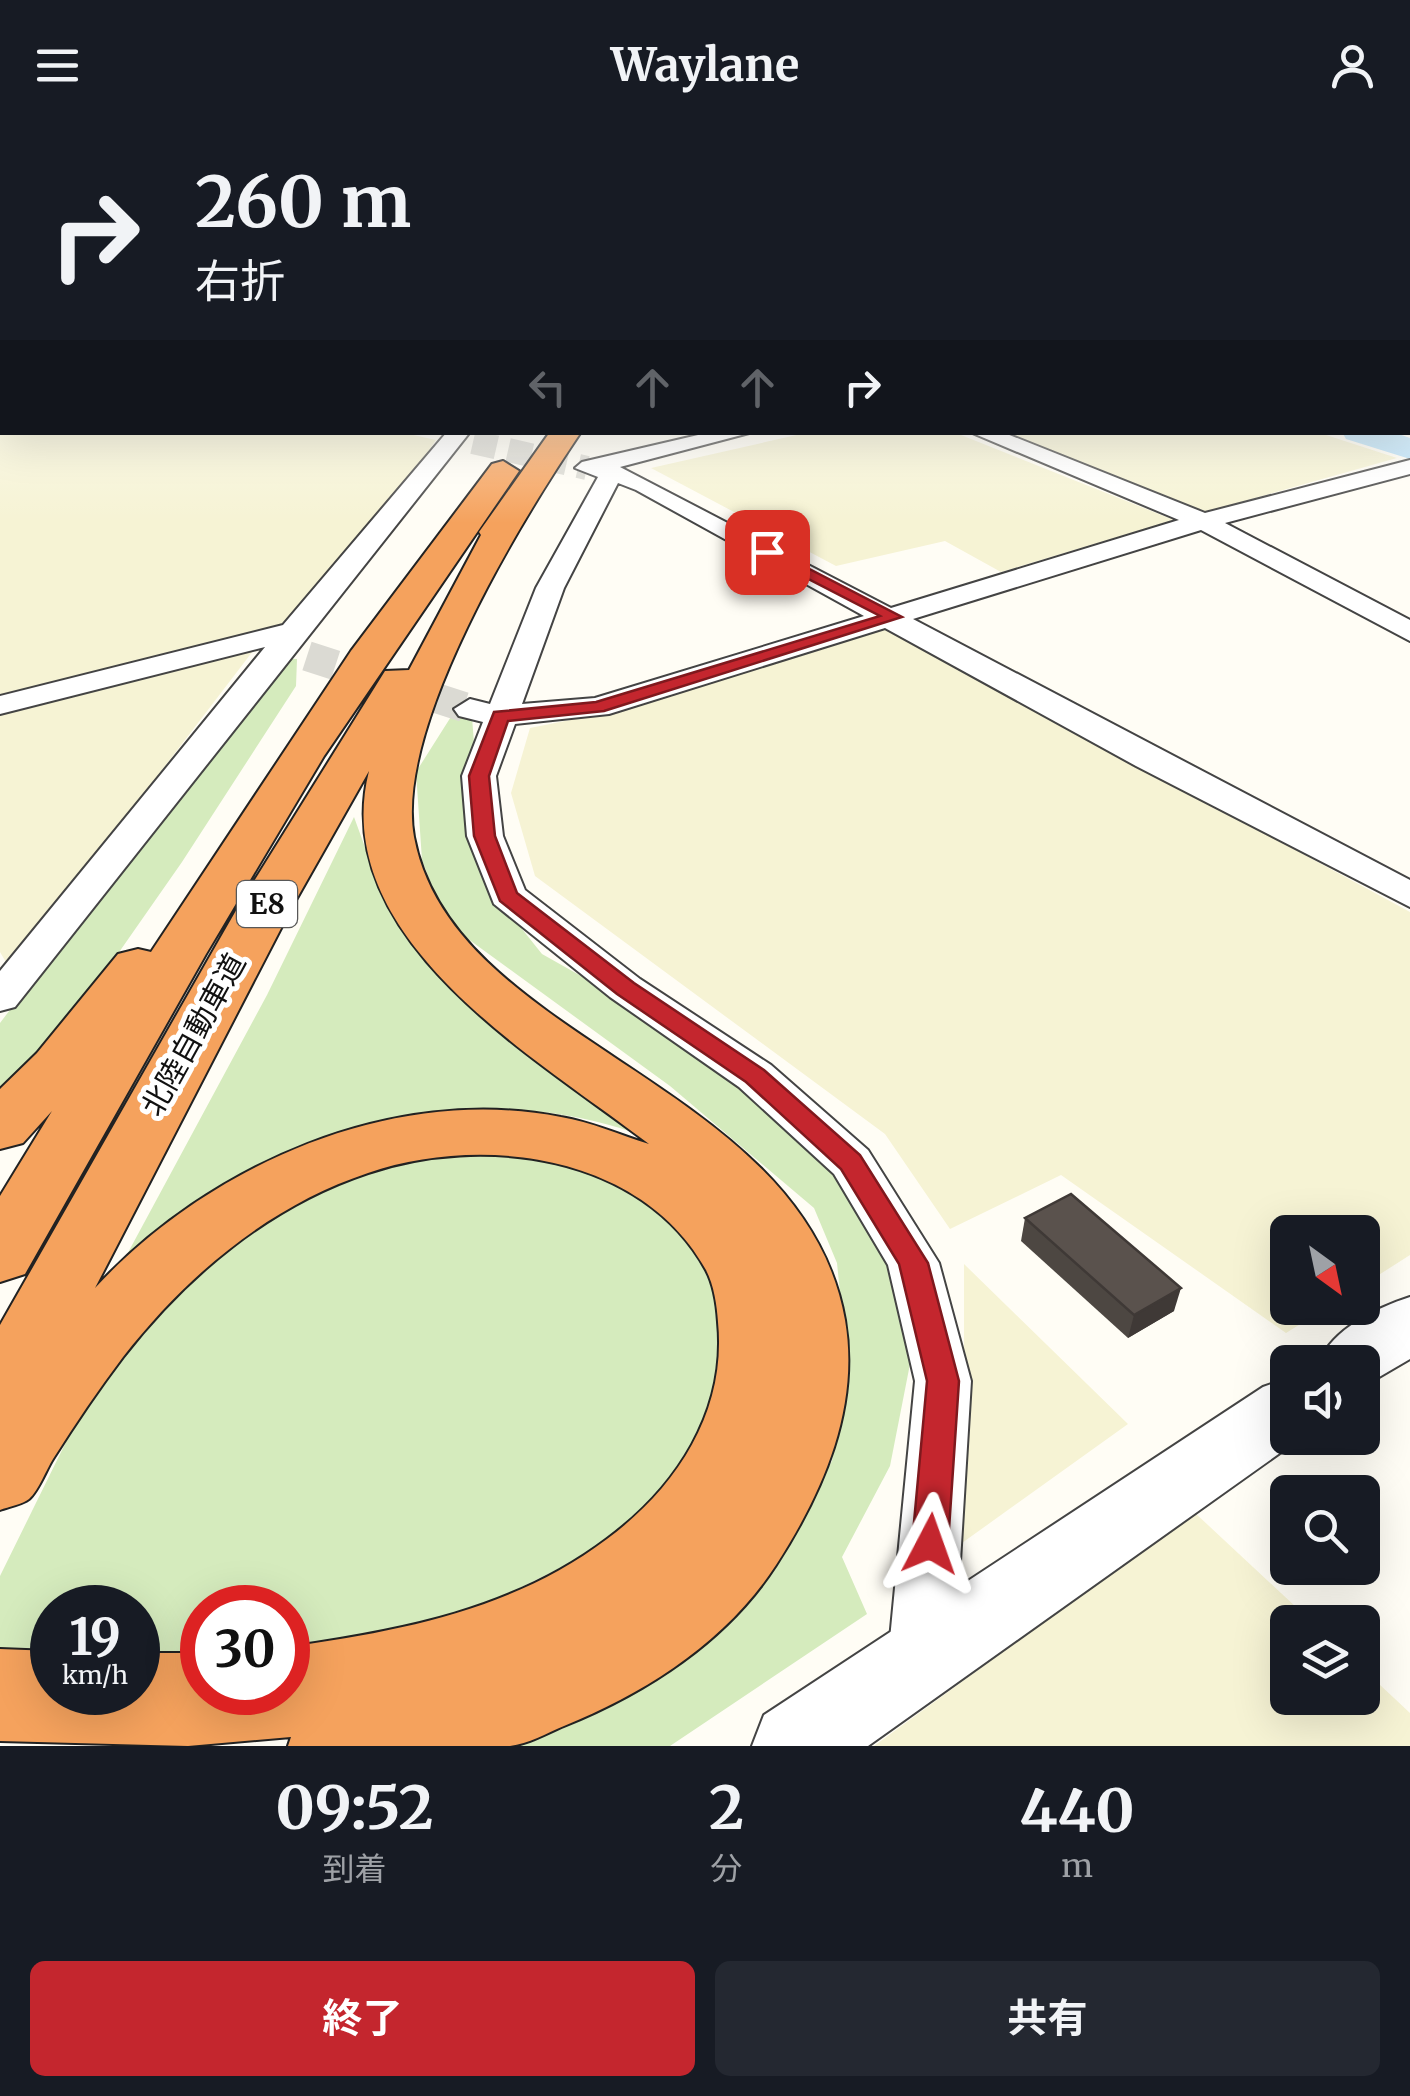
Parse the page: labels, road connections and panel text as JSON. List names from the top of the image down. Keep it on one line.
{"streets":{"highway":["E8","北陸自動車道"]},"north":"bottom right","page":{"header":"Waylane","turn":["260 m","右折"],"speed":"19 km/h","limit":"30","eta":["09:52","到着","2","分","440","m"],"buttons":["終了","共有"]}}
